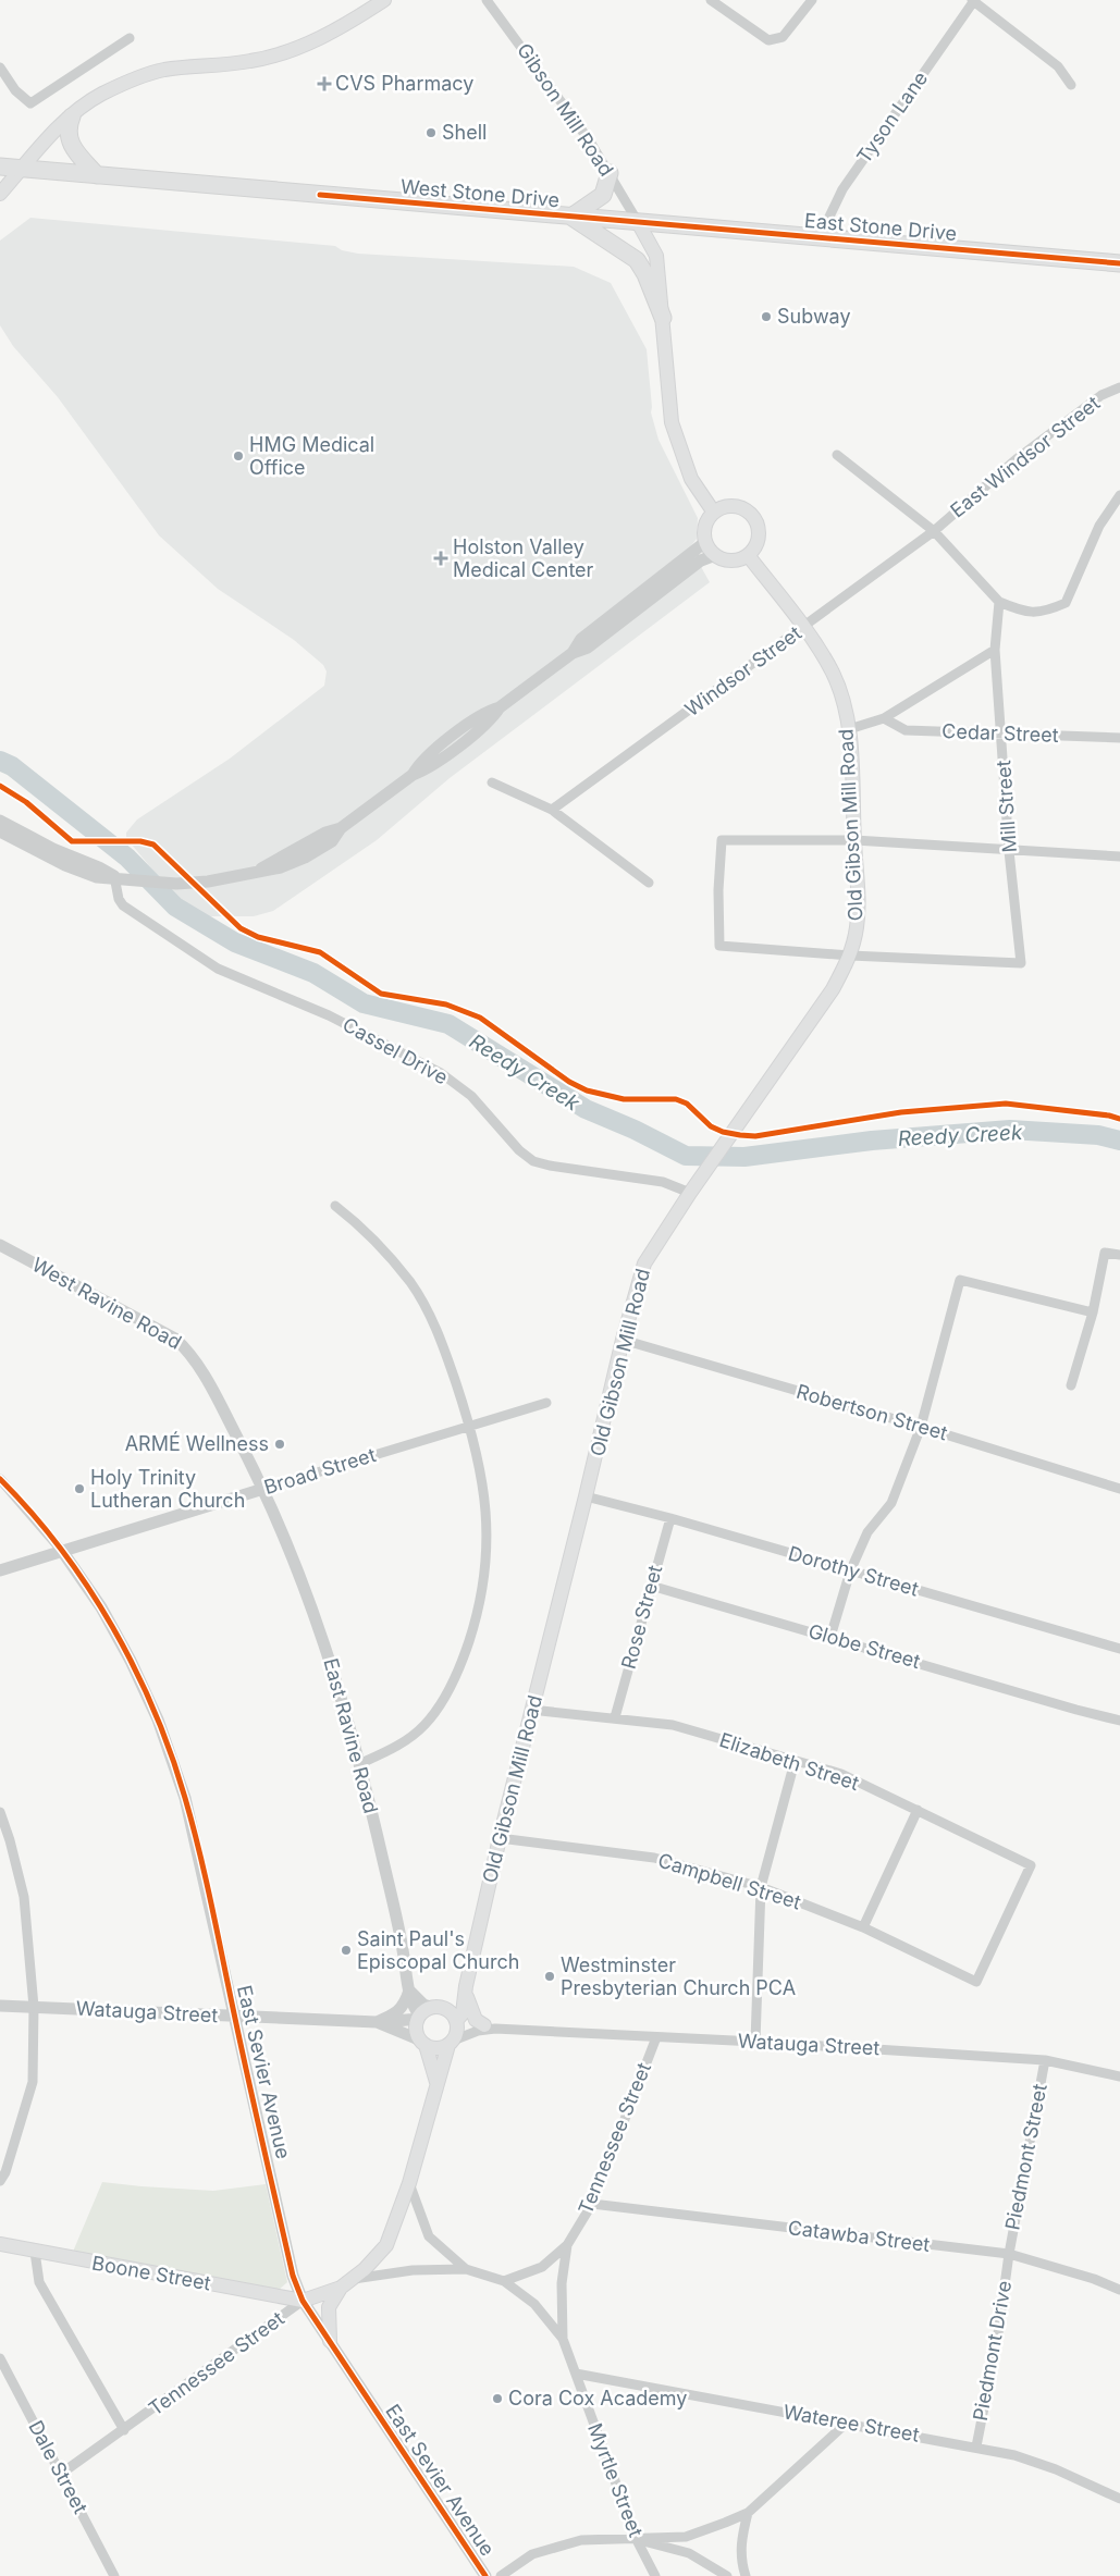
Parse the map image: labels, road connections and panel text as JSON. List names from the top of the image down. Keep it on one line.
{"streets":{"highway":["West Stone Drive","East Stone Drive"],"main road":["Old Gibson Mill Road","Tennessee Street","Boone Street"],"street":["Gibson Mill Road","Tyson Lane","East Windsor Street","Windsor Street","Cedar Street","Mill Street","Cassel Drive","West Ravine Road","Robertson Street","Broad Street","Dorothy Street","Rose Street","Globe Street","East Ravine Road","Elizabeth Street","Campbell Street","Watauga Street","East Sevier Avenue","Piedmont Street","Catawba Street","Piedmont Drive","Wateree Street","Dale Street","Myrtle Street"]},"crossings":[["Gibson Mill Road","West Stone Drive"],["Gibson Mill Road","East Stone Drive"],["Tyson Lane","East Stone Drive"],["West Stone Drive","East Stone Drive"],["East Windsor Street","Windsor Street"],["Windsor Street","Old Gibson Mill Road"],["Cedar Street","Mill Street"],["Mill Street","Old Gibson Mill Road"],["Old Gibson Mill Road","Cassel Drive"],["Old Gibson Mill Road","Robertson Street"],["Old Gibson Mill Road","Dorothy Street"],["Old Gibson Mill Road","East Ravine Road"],["Old Gibson Mill Road","Elizabeth Street"],["Old Gibson Mill Road","Campbell Street"],["Old Gibson Mill Road","Watauga Street"],["West Ravine Road","Broad Street"],["West Ravine Road","East Ravine Road"],["Broad Street","East Ravine Road"],["Broad Street","East Sevier Avenue"],["Dorothy Street","Rose Street"],["Rose Street","Globe Street"],["Rose Street","Elizabeth Street"],["East Ravine Road","Watauga Street"],["Elizabeth Street","Campbell Street"],["Watauga Street","East Sevier Avenue"],["Watauga Street","Tennessee Street"],["Watauga Street","Piedmont Street"],["East Sevier Avenue","Tennessee Street"],["East Sevier Avenue","Boone Street"],["Tennessee Street","Catawba Street"],["Tennessee Street","Boone Street"],["Tennessee Street","Dale Street"],["Tennessee Street","Myrtle Street"],["Piedmont Street","Catawba Street"],["Piedmont Street","Piedmont Drive"],["Catawba Street","Piedmont Drive"],["Piedmont Drive","Wateree Street"],["Wateree Street","Myrtle Street"]],"water":["Reedy Creek"],"places":{"health":["CVS Pharmacy","Holston Valley Medical Center"],"other":["Shell","Subway","HMG Medical Office","ARMÉ Wellness","Holy Trinity Lutheran Church","Saint Paul's Episcopal Church","Westminster Presbyterian Church PCA","Cora Cox Academy"]}}
